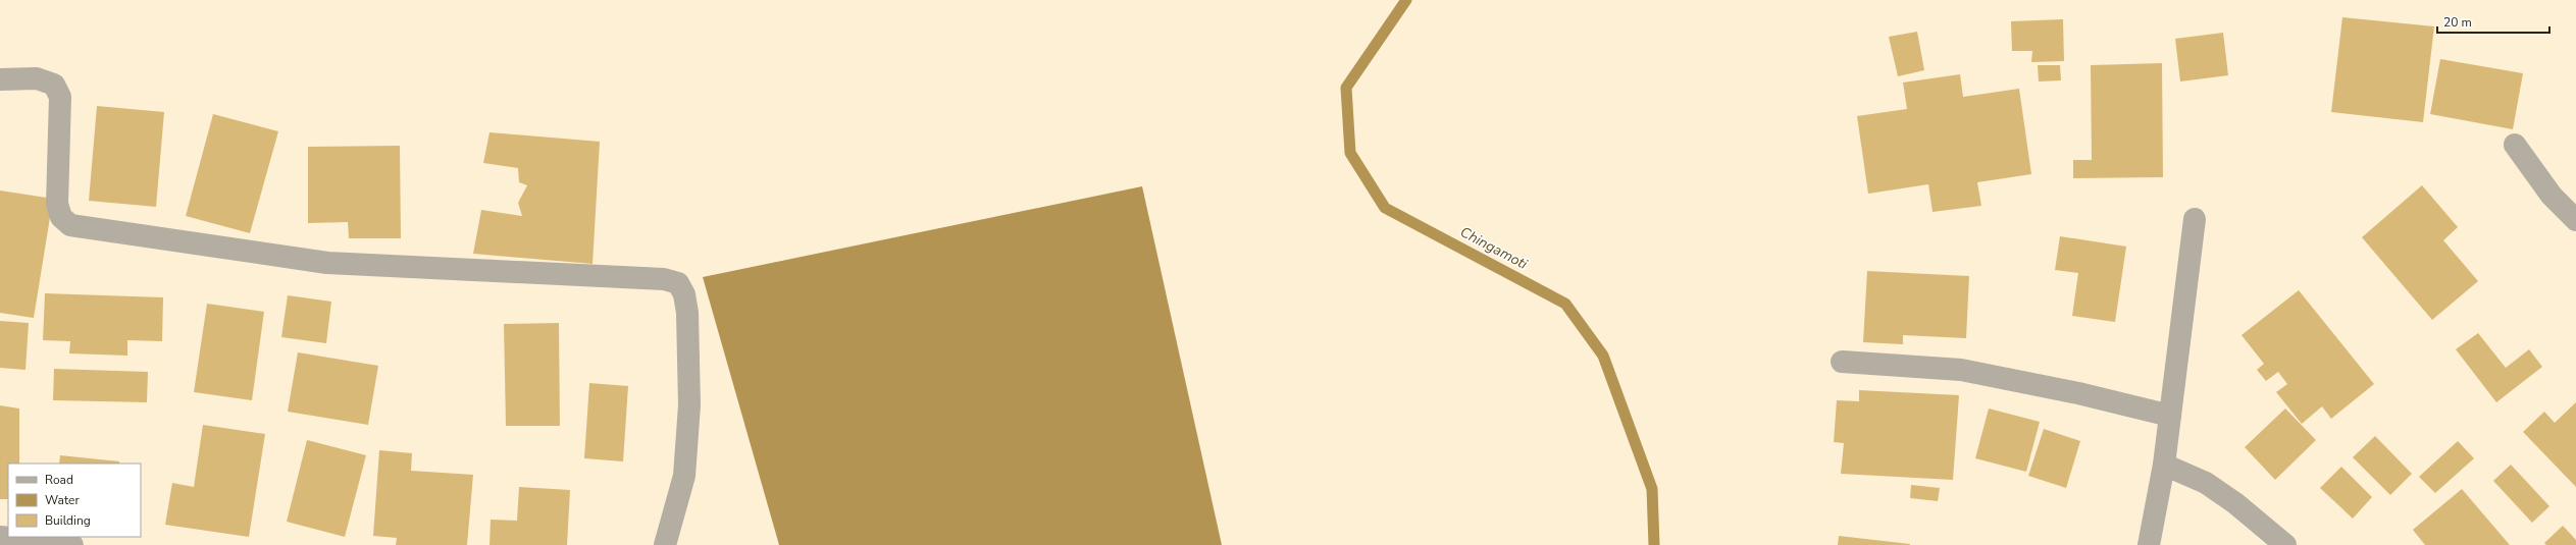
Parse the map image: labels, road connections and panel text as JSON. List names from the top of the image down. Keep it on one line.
{"water":["Chingamoti"],"legend":["Road","Water","Building"],"scale_bar":"20 m"}
